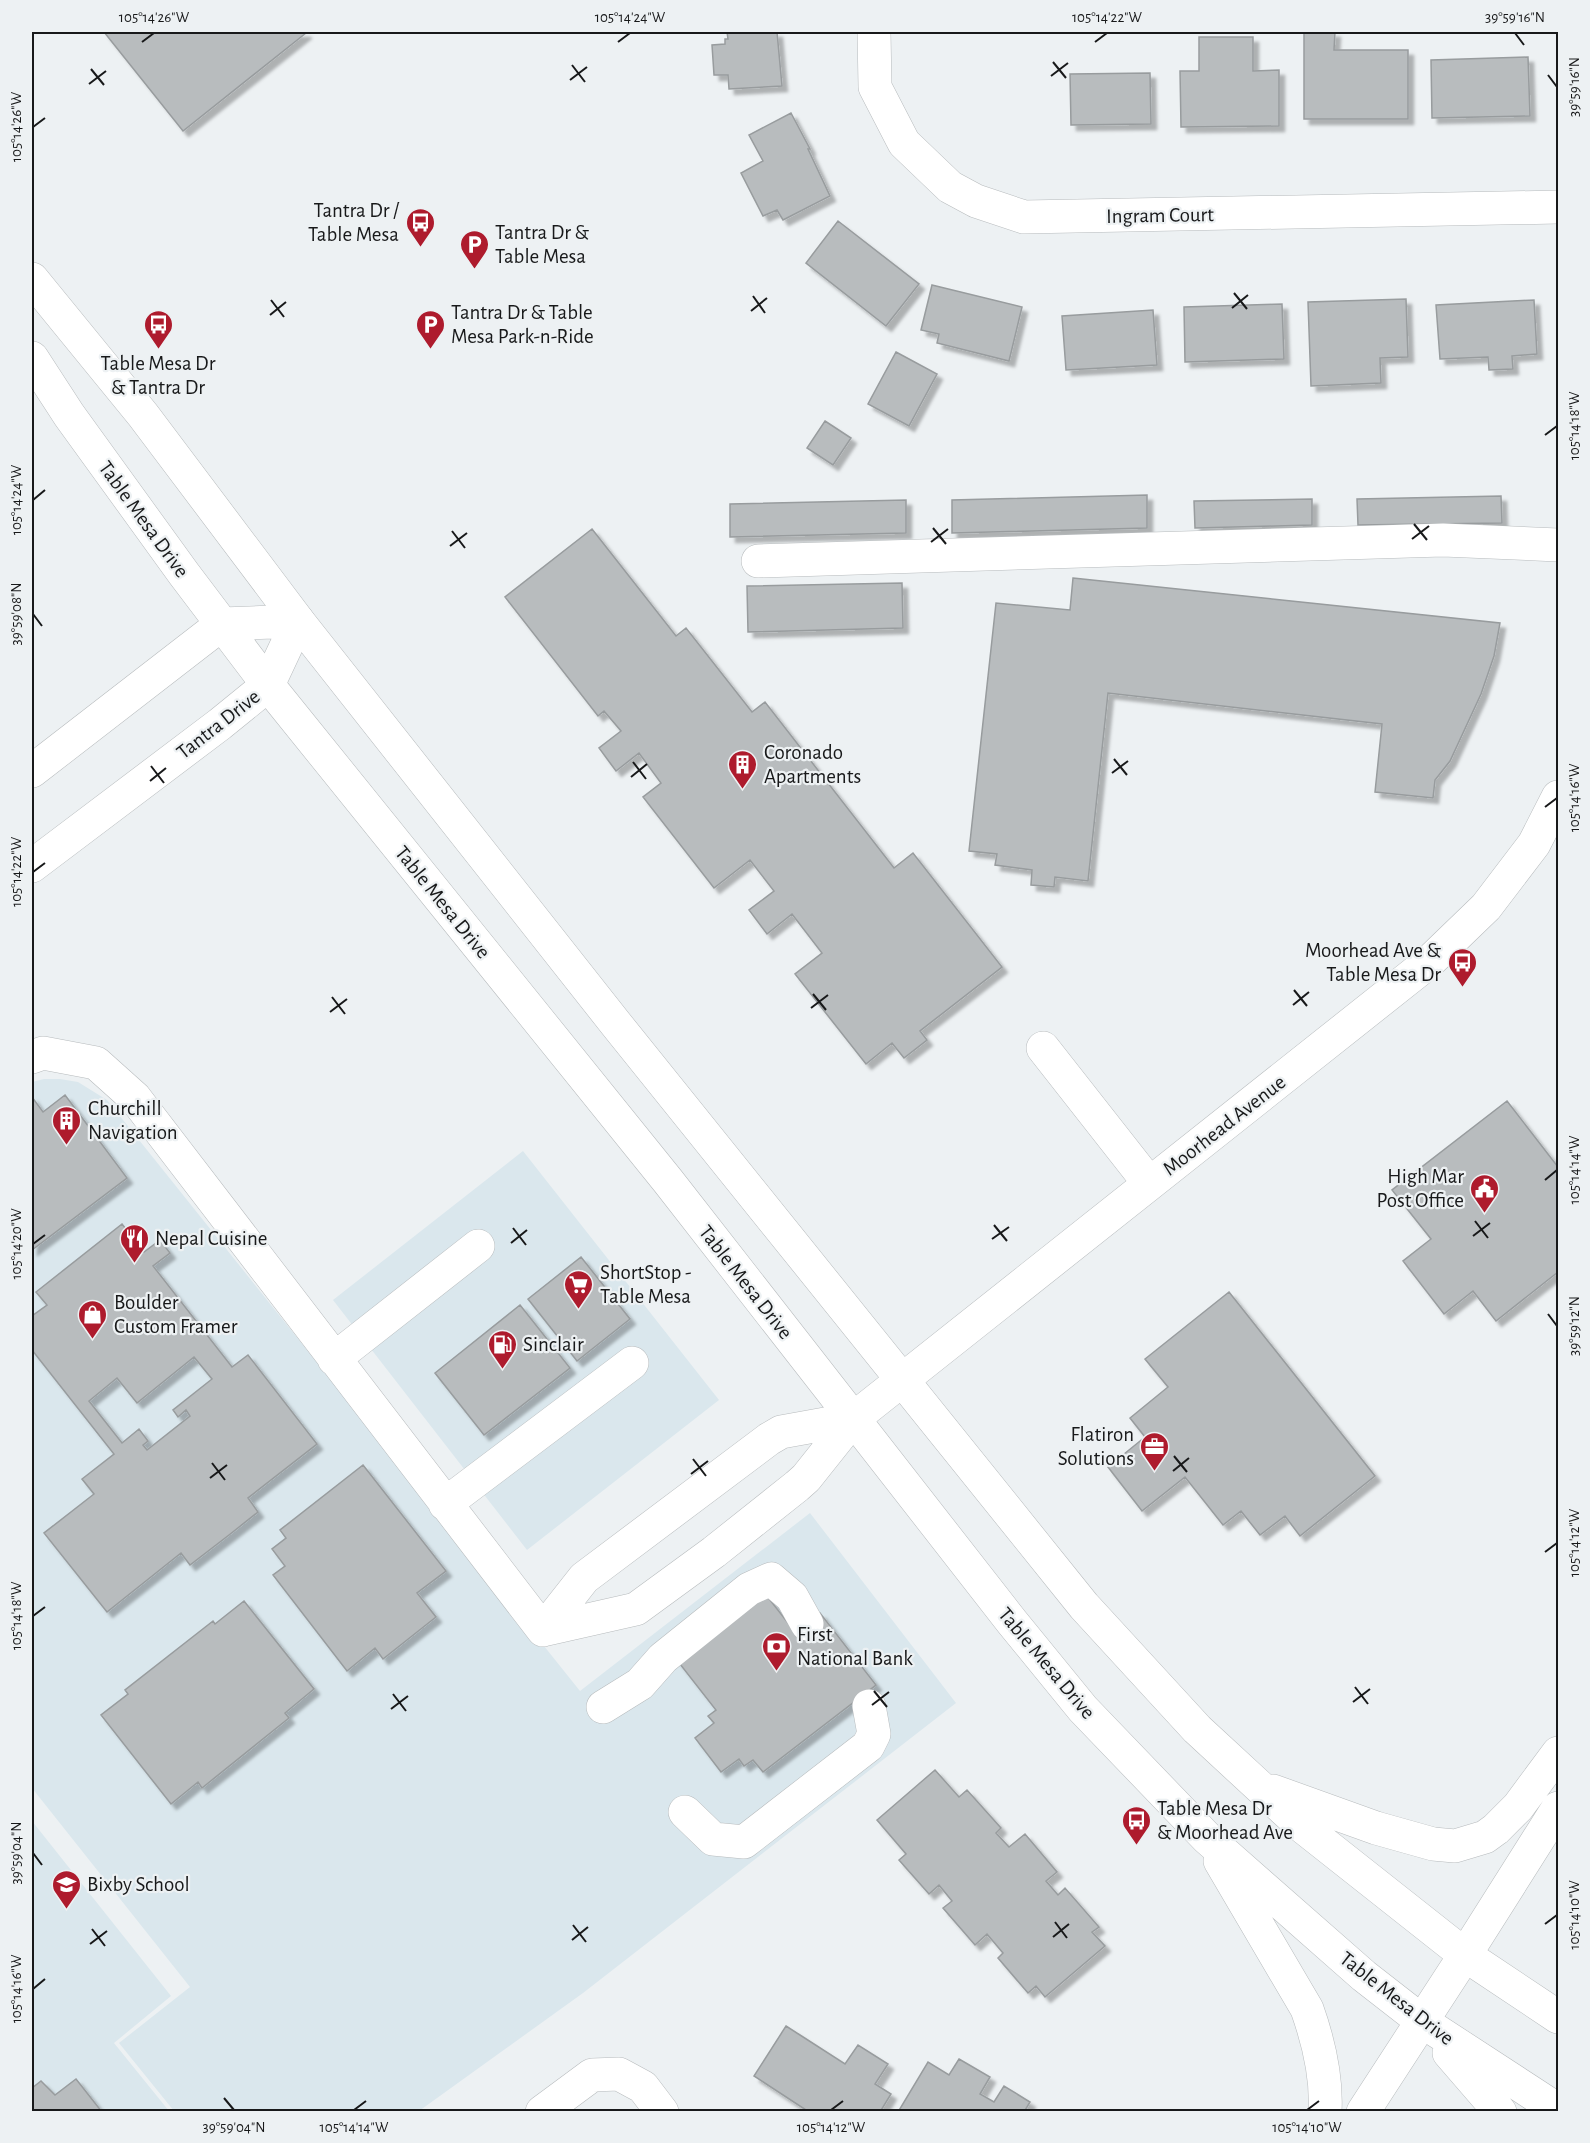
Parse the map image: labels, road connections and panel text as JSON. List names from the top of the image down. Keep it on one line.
{"streets":{"main road":["Ingram Court","Table Mesa Drive","Tantra Drive","Moorhead Avenue"]},"crossings":[["Table Mesa Drive","Tantra Drive"],["Table Mesa Drive","Moorhead Avenue"]],"places":{"bus stop":["Tantra Dr / Table Mesa","Table Mesa Dr & Tantra Dr","Moorhead Ave & Table Mesa Dr","Table Mesa Dr & Moorhead Ave"],"parking":["Tantra Dr & Table Mesa","Tantra Dr & Table Mesa Park-n-Ride"],"building":["Coronado Apartments","Churchill Navigation"],"public building":["High Mar Post Office"],"restaurant":["Nepal Cuisine"],"supermarket":["ShortStop - Table Mesa"],"shop":["Boulder Custom Framer"],"fuel station":["Sinclair"],"office":["Flatiron Solutions"],"bank":["First National Bank"],"school or university":["Bixby School"]},"coordinates":["105°14'26\"W","105°14'24\"W","105°14'22\"W","39°59'16\"N","105°14'18\"W","39°59'08\"N","105°14'16\"W","105°14'14\"W","105°14'20\"W","39°59'12\"N","105°14'12\"W","39°59'04\"N","105°14'10\"W"]}
